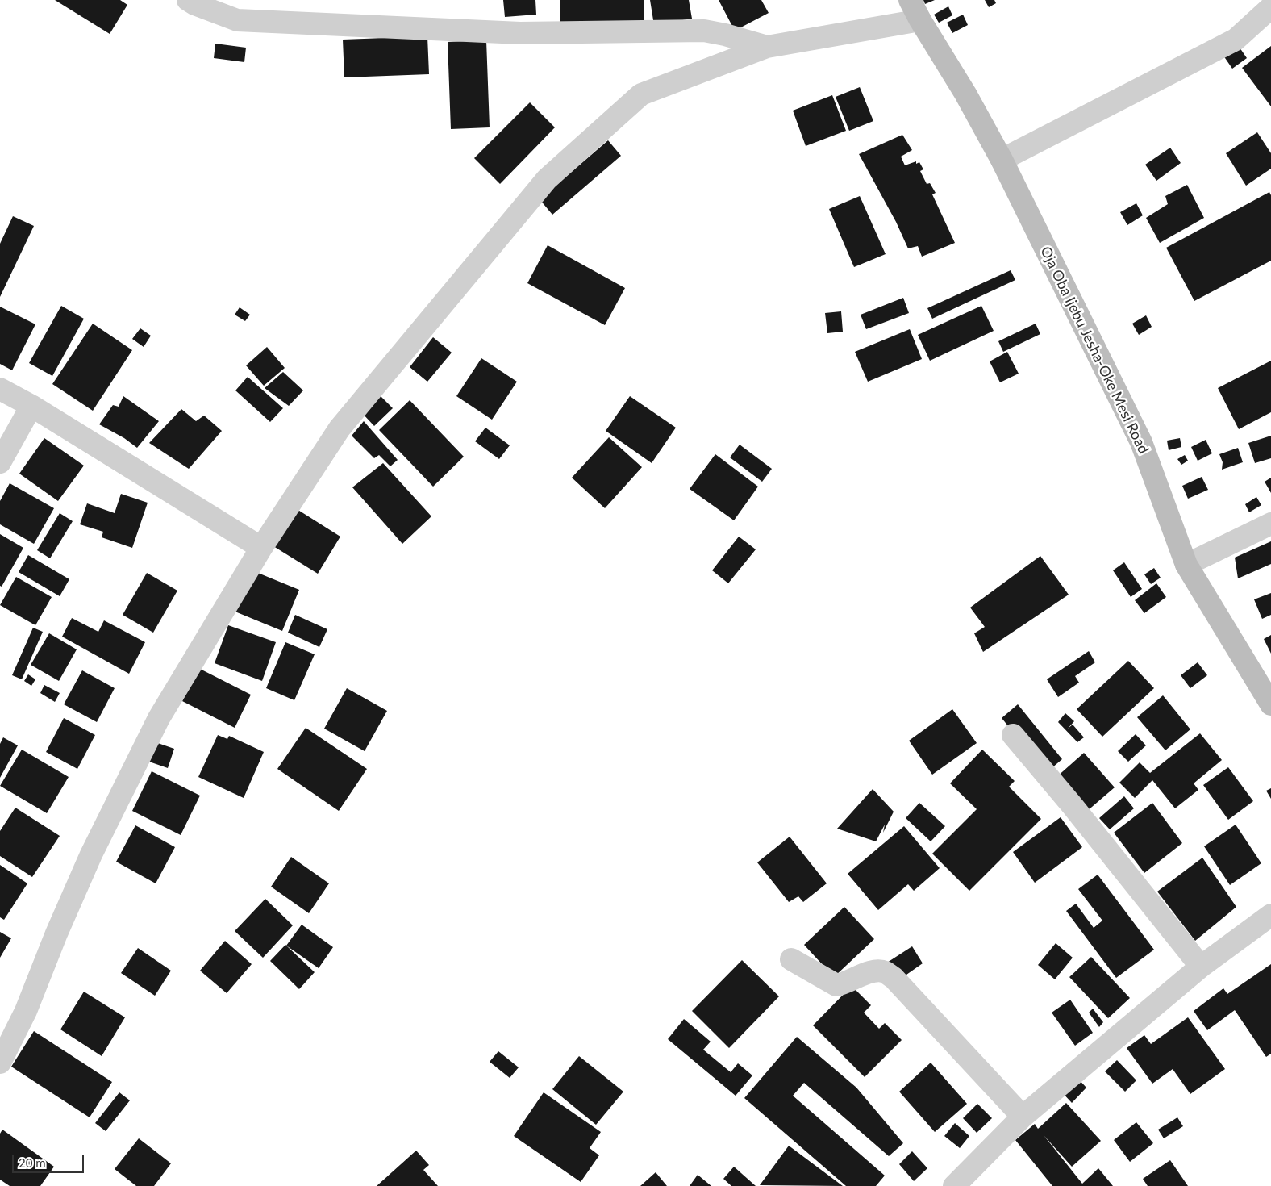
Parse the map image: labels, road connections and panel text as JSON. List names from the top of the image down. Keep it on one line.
{"streets":{"main road":["Oja Oba Ijebu Jesha-Oke Mesi Road"]},"scale_bar":"20 m"}
